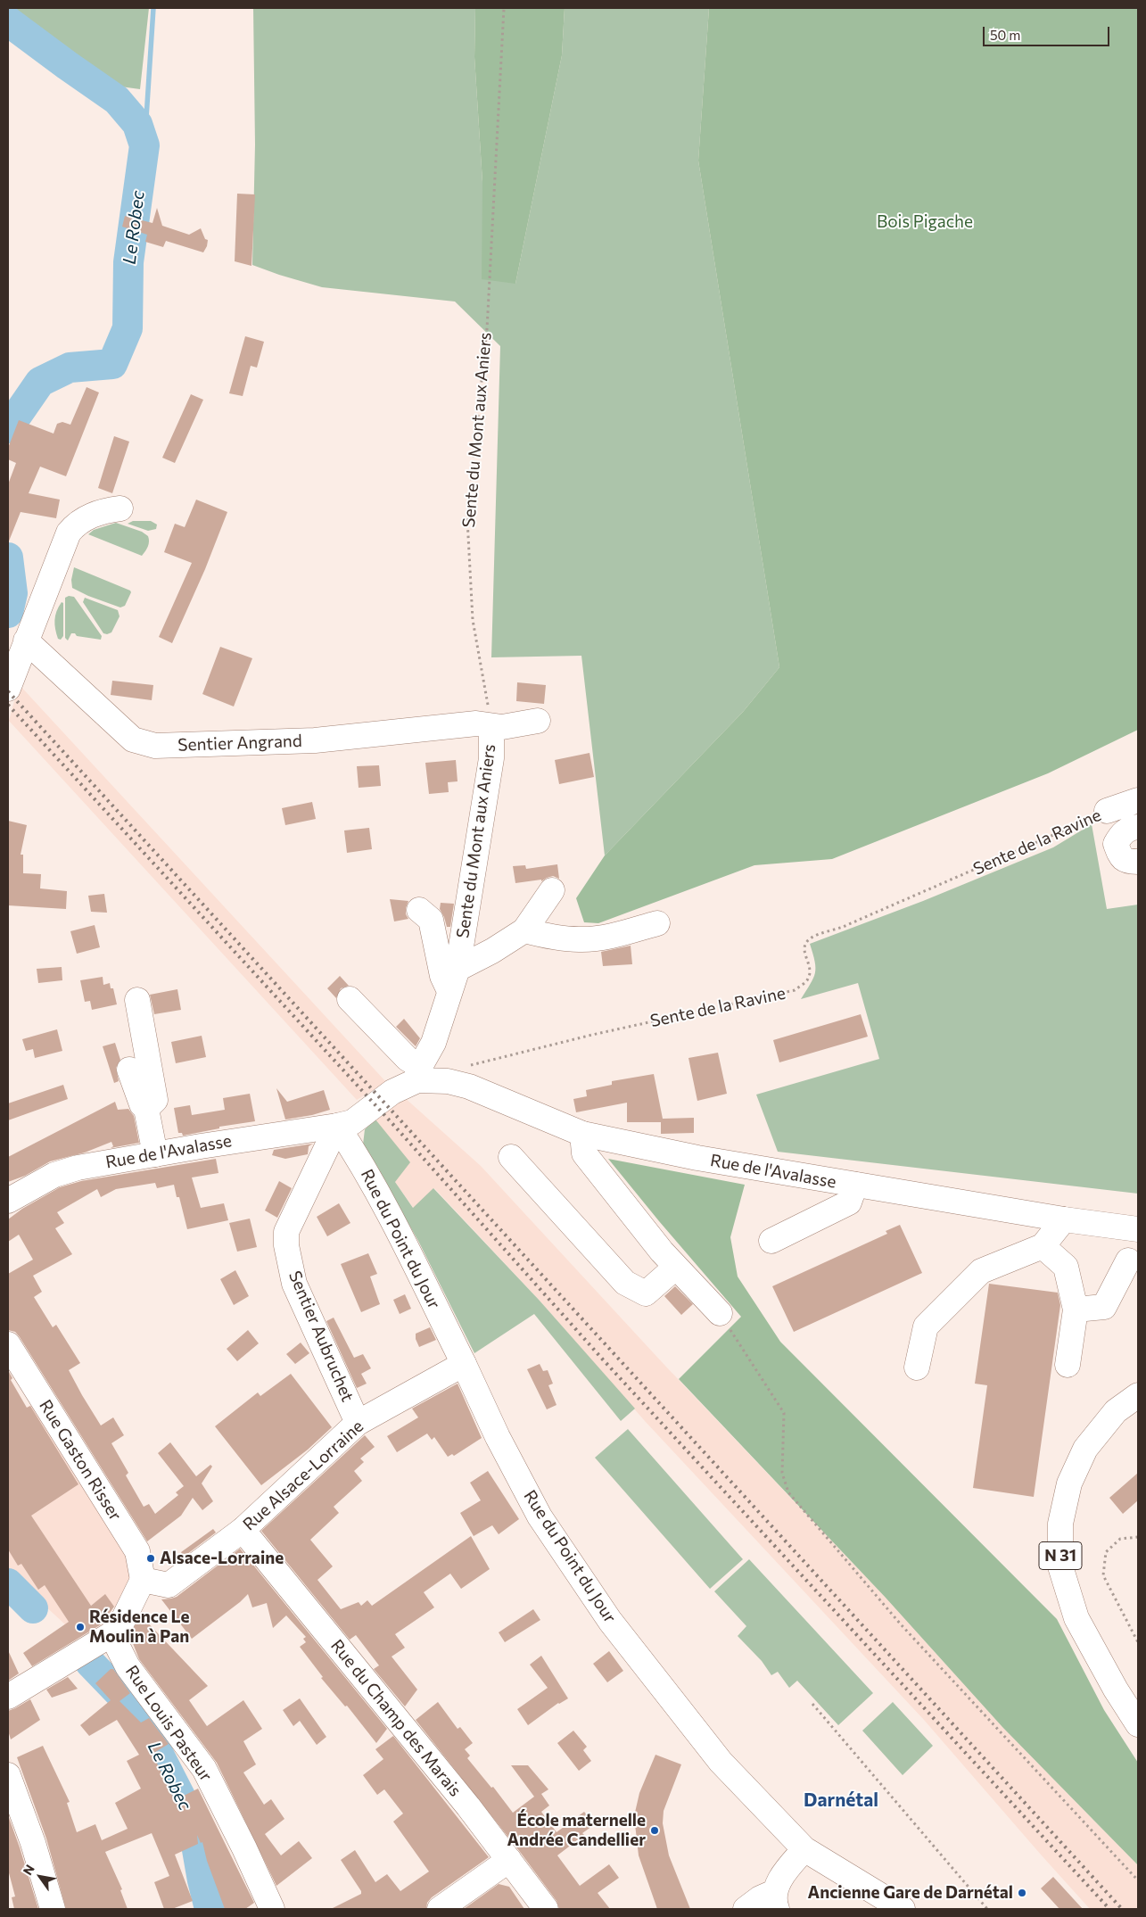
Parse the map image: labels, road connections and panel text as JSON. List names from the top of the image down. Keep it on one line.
{"streets":{"street":["Sente du Mont aux Aniers","Sentier Angrand","Sente de la Ravine","Rue de l'Avalasse","Rue du Point du Jour","Sentier Aubruchet","Rue Gaston Risser","Rue Alsace-Lorraine","N 31","Rue du Champ des Marais","Rue Louis Pasteur"]},"crossings":[["Sente du Mont aux Aniers","Sentier Angrand"],["Sente du Mont aux Aniers","Rue de l'Avalasse"],["Rue de l'Avalasse","Rue du Point du Jour"],["Rue de l'Avalasse","Sentier Aubruchet"],["Rue du Point du Jour","Sentier Aubruchet"],["Rue du Point du Jour","Rue Alsace-Lorraine"],["Sentier Aubruchet","Rue Alsace-Lorraine"],["Rue Gaston Risser","Rue Alsace-Lorraine"],["Rue Alsace-Lorraine","Rue du Champ des Marais"]],"districts":["Darnétal"],"water":["Le Robec"],"parks":["Bois Pigache"],"places":["Alsace-Lorraine","Résidence Le Moulin à Pan","École maternelle Andrée Candellier","Ancienne Gare de Darnétal"],"scale_bar":"50 m","north":"top left"}
